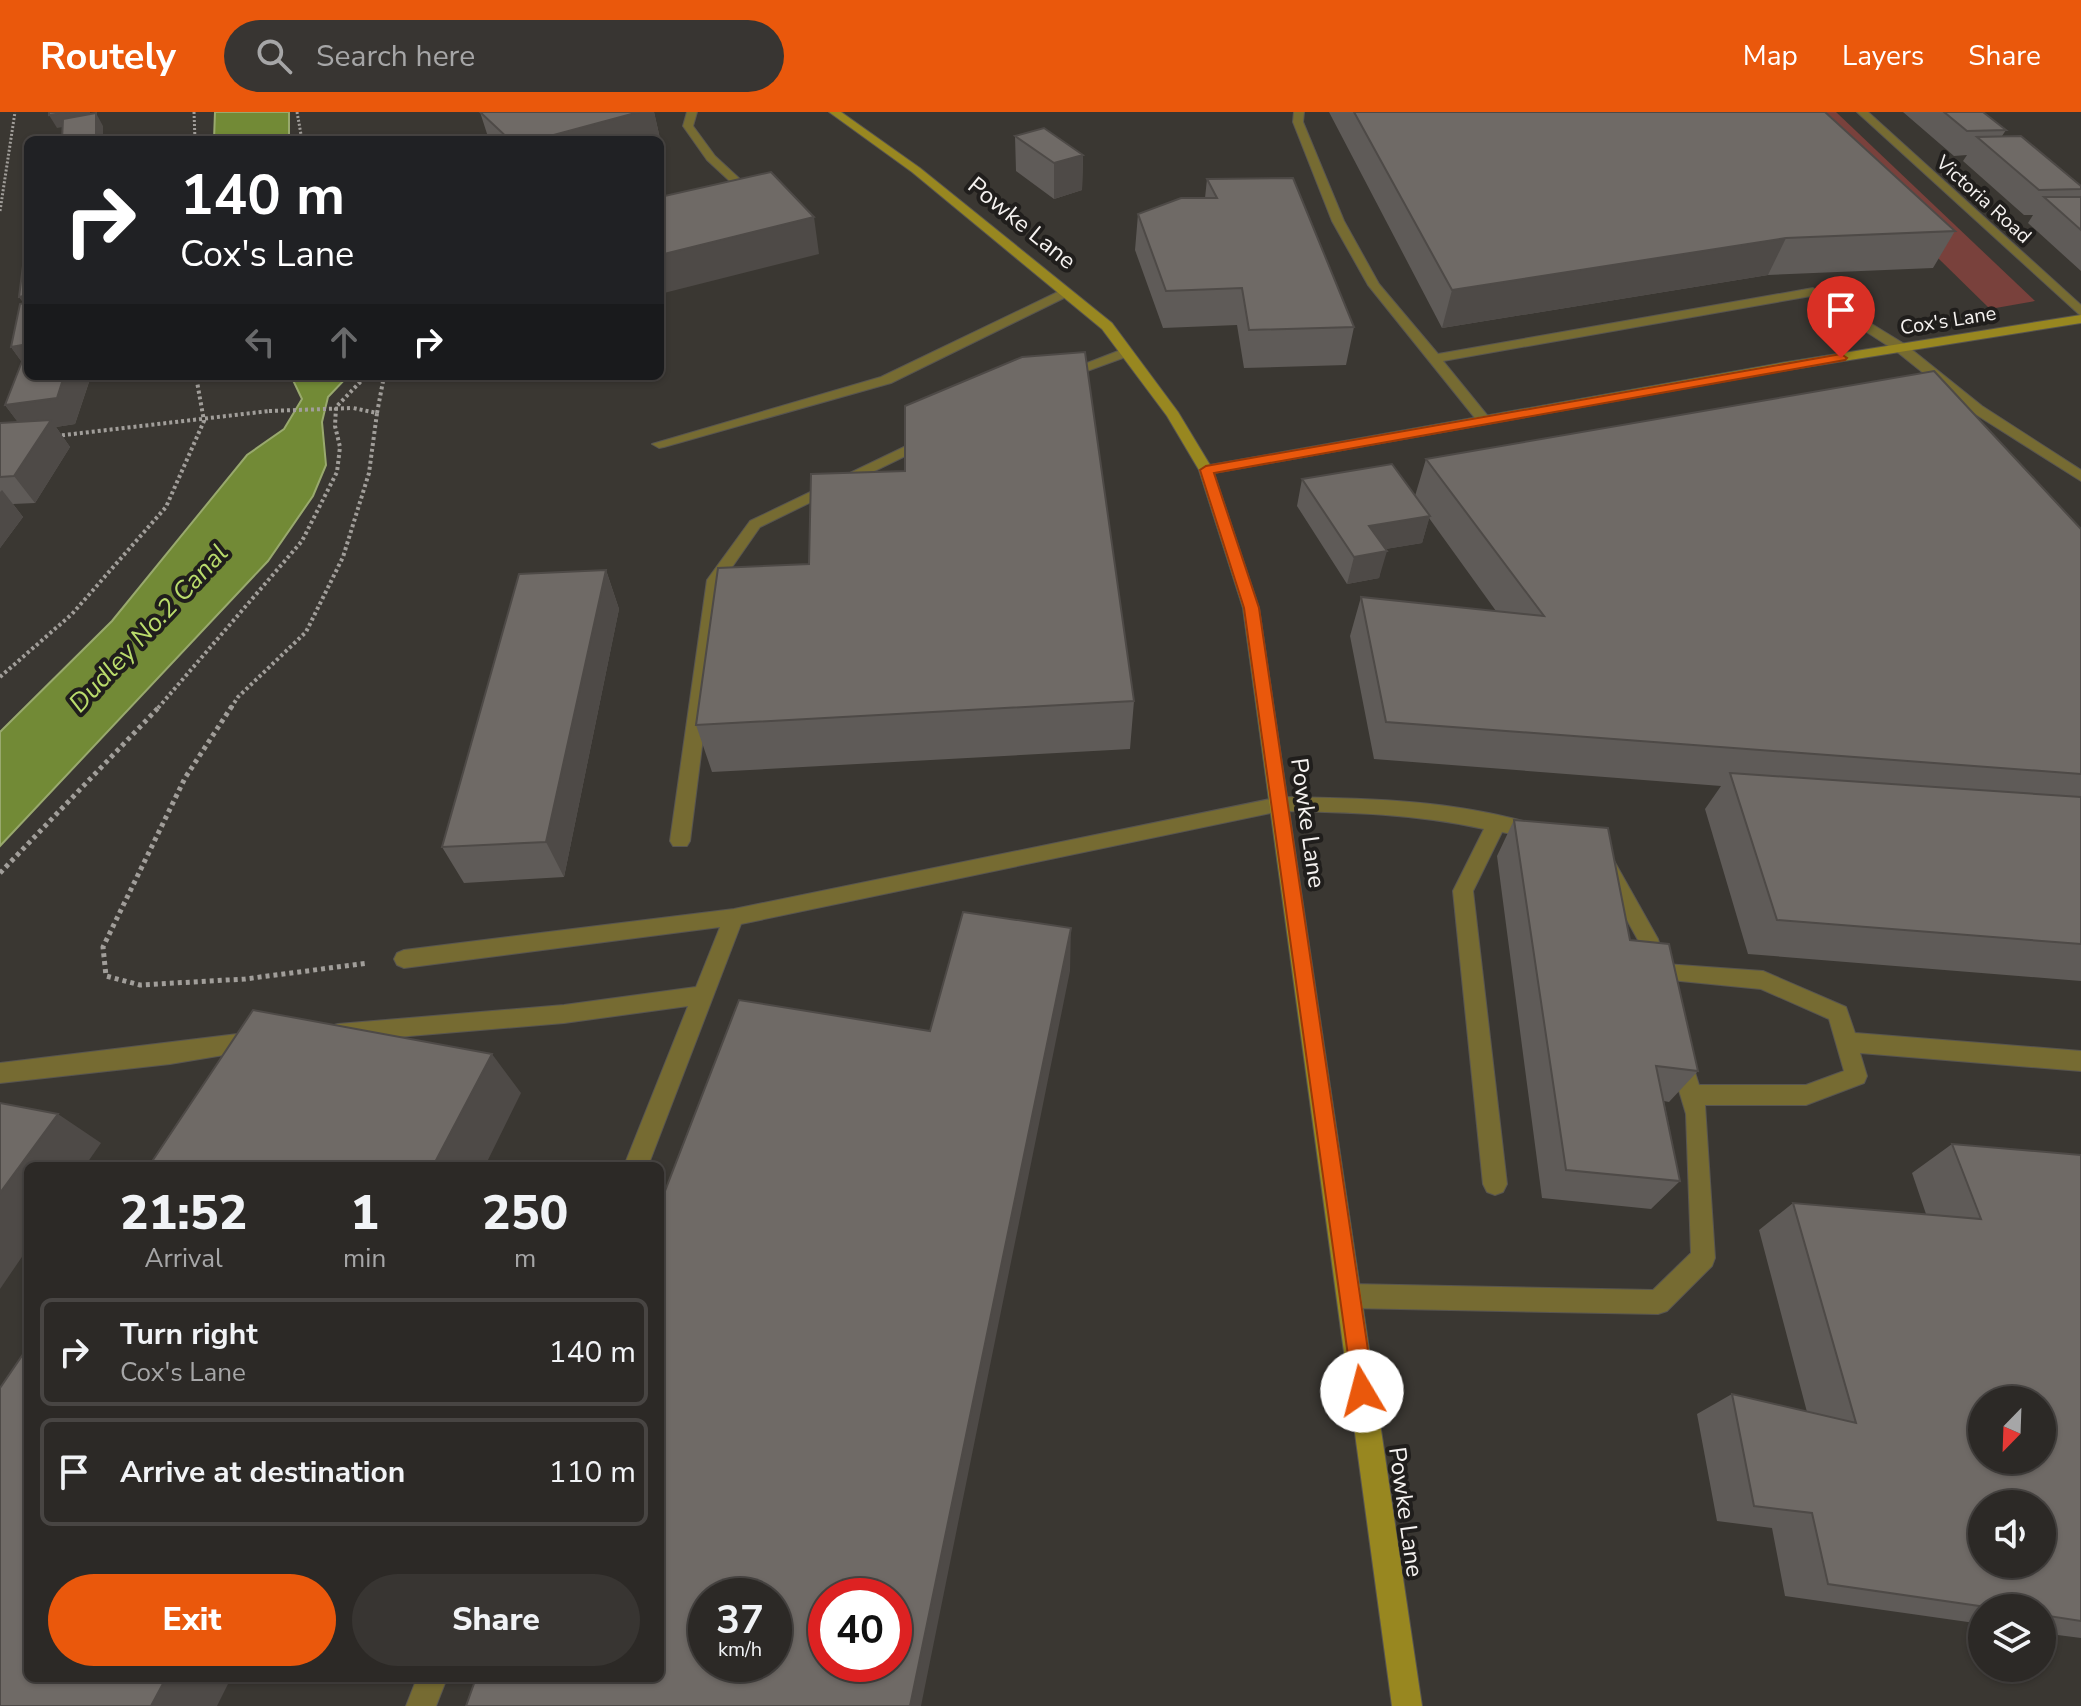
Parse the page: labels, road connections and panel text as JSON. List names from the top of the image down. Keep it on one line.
{"streets":{"street":["Victoria Road","Powke Lane","Cox's Lane"]},"crossings":[["Powke Lane","Cox's Lane"]],"water":["Dudley No.2 Canal"],"north":"bottom left","page":{"header":"Routely","search":"Search here","nav":["Map","Layers","Share"],"turn":["140 m","Cox's Lane"],"eta":["21:52","Arrival","1","min","250","m"],"list":[{"name":"Turn right","note":"Cox's Lane","value":"140 m"},{"name":"Arrive at destination","value":"110 m"}],"buttons":["Exit","Share"],"speed":"37 km/h","limit":"40"}}
